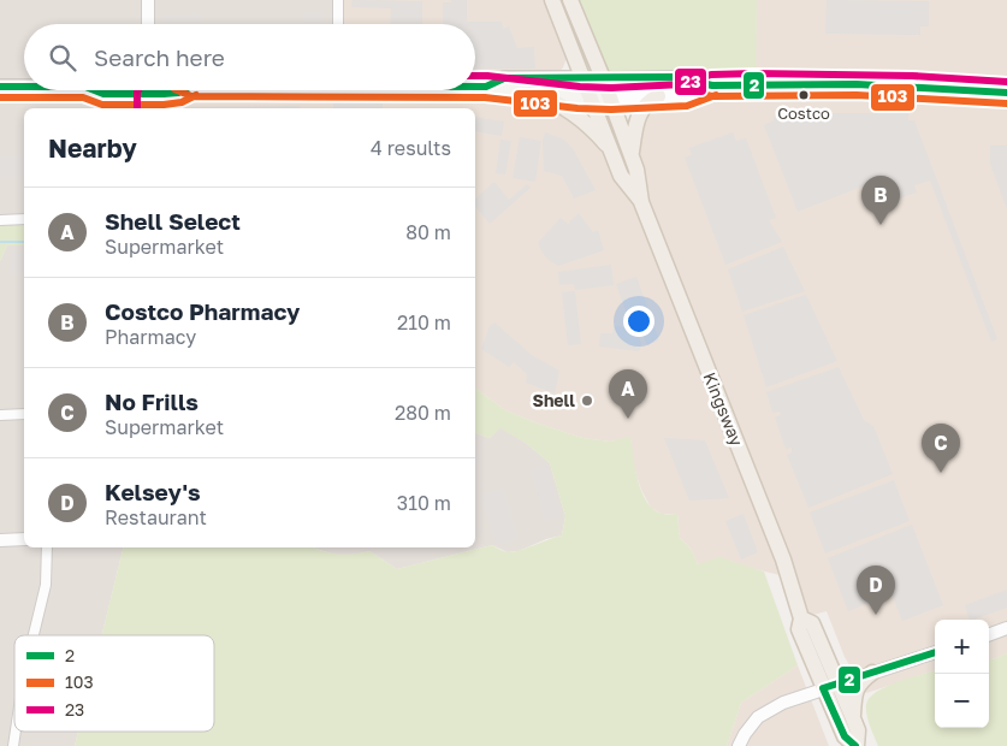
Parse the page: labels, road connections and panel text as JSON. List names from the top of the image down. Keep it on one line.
{"streets":{"main road":["Kingsway"]},"places":["Costco","Shell"],"lines":["transit line 23","transit line 2","transit line 103"],"legend":["2","103","23"],"page":{"search":"Search here","heading":["Nearby","4 results"],"pins":["B","A","C","D"],"list":[{"mark":"A","name":"Shell Select","note":"Supermarket","value":"80 m"},{"mark":"B","name":"Costco Pharmacy","note":"Pharmacy","value":"210 m"},{"mark":"C","name":"No Frills","note":"Supermarket","value":"280 m"},{"mark":"D","name":"Kelsey's","note":"Restaurant","value":"310 m"}],"map_buttons":["+","−"]}}
